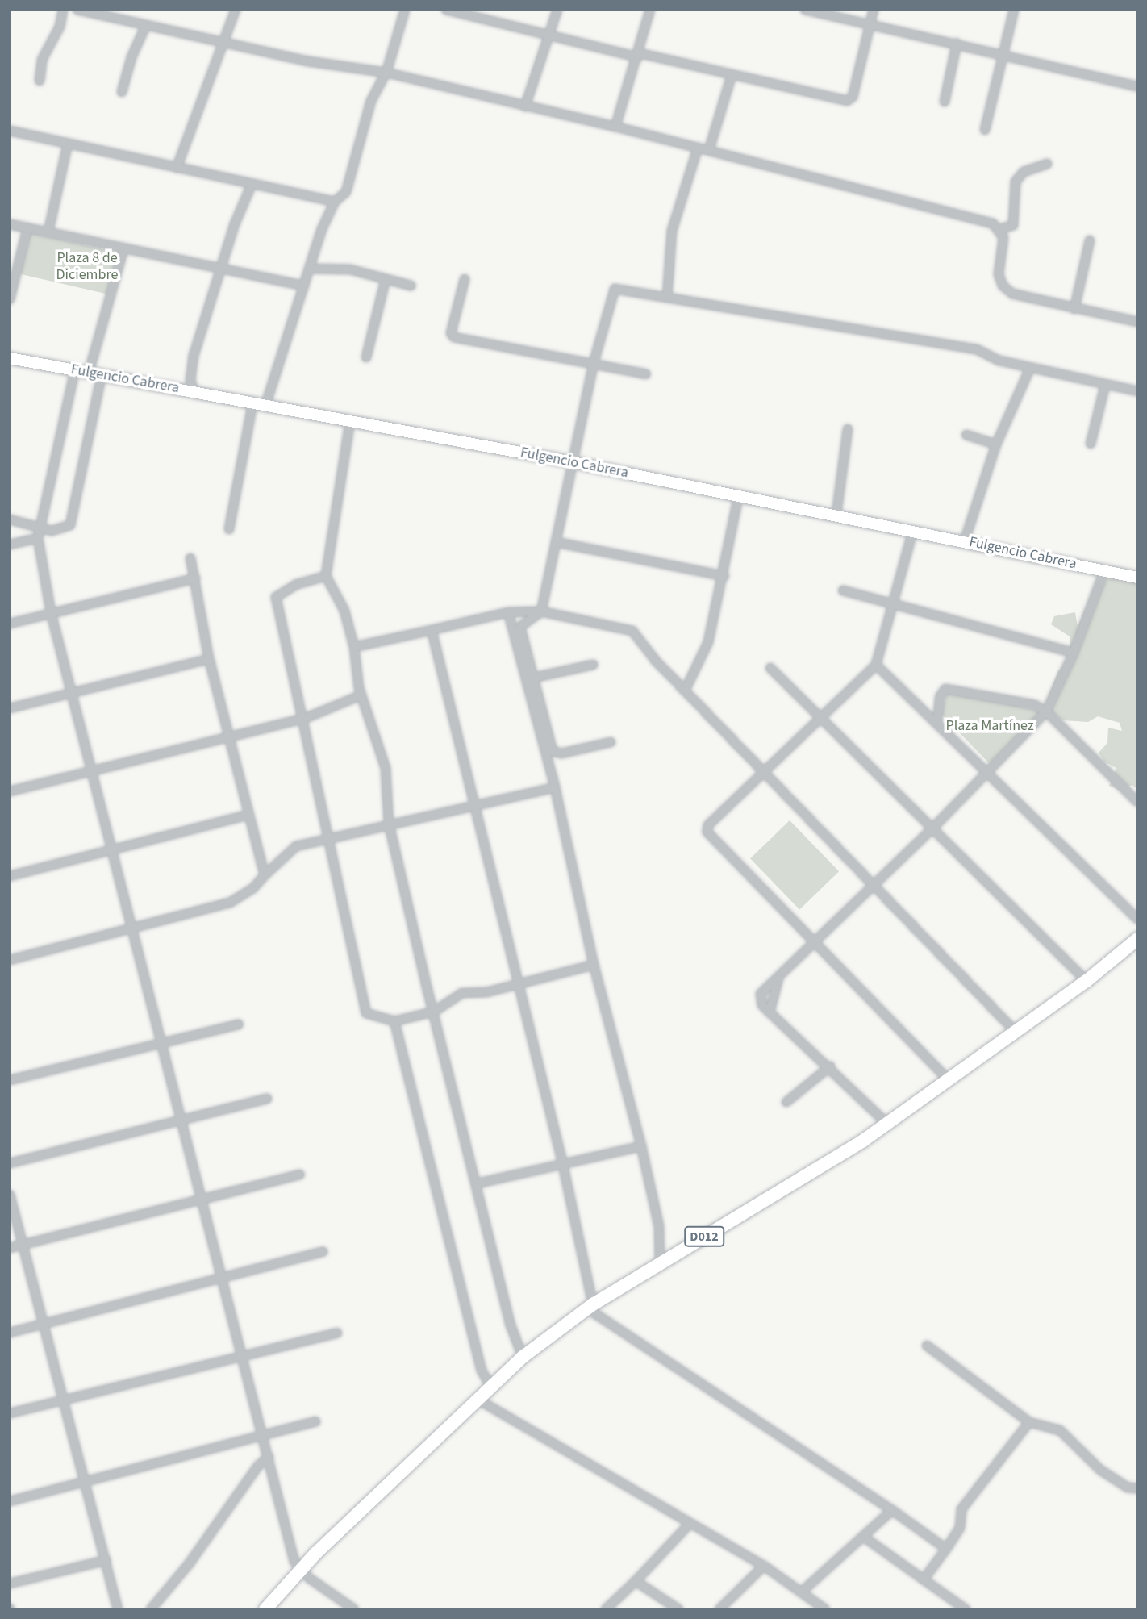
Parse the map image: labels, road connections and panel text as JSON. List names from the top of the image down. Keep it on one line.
{"streets":{"main road":["Fulgencio Cabrera","D012"]},"parks":["Plaza 8 de Diciembre","Plaza Martínez"]}
